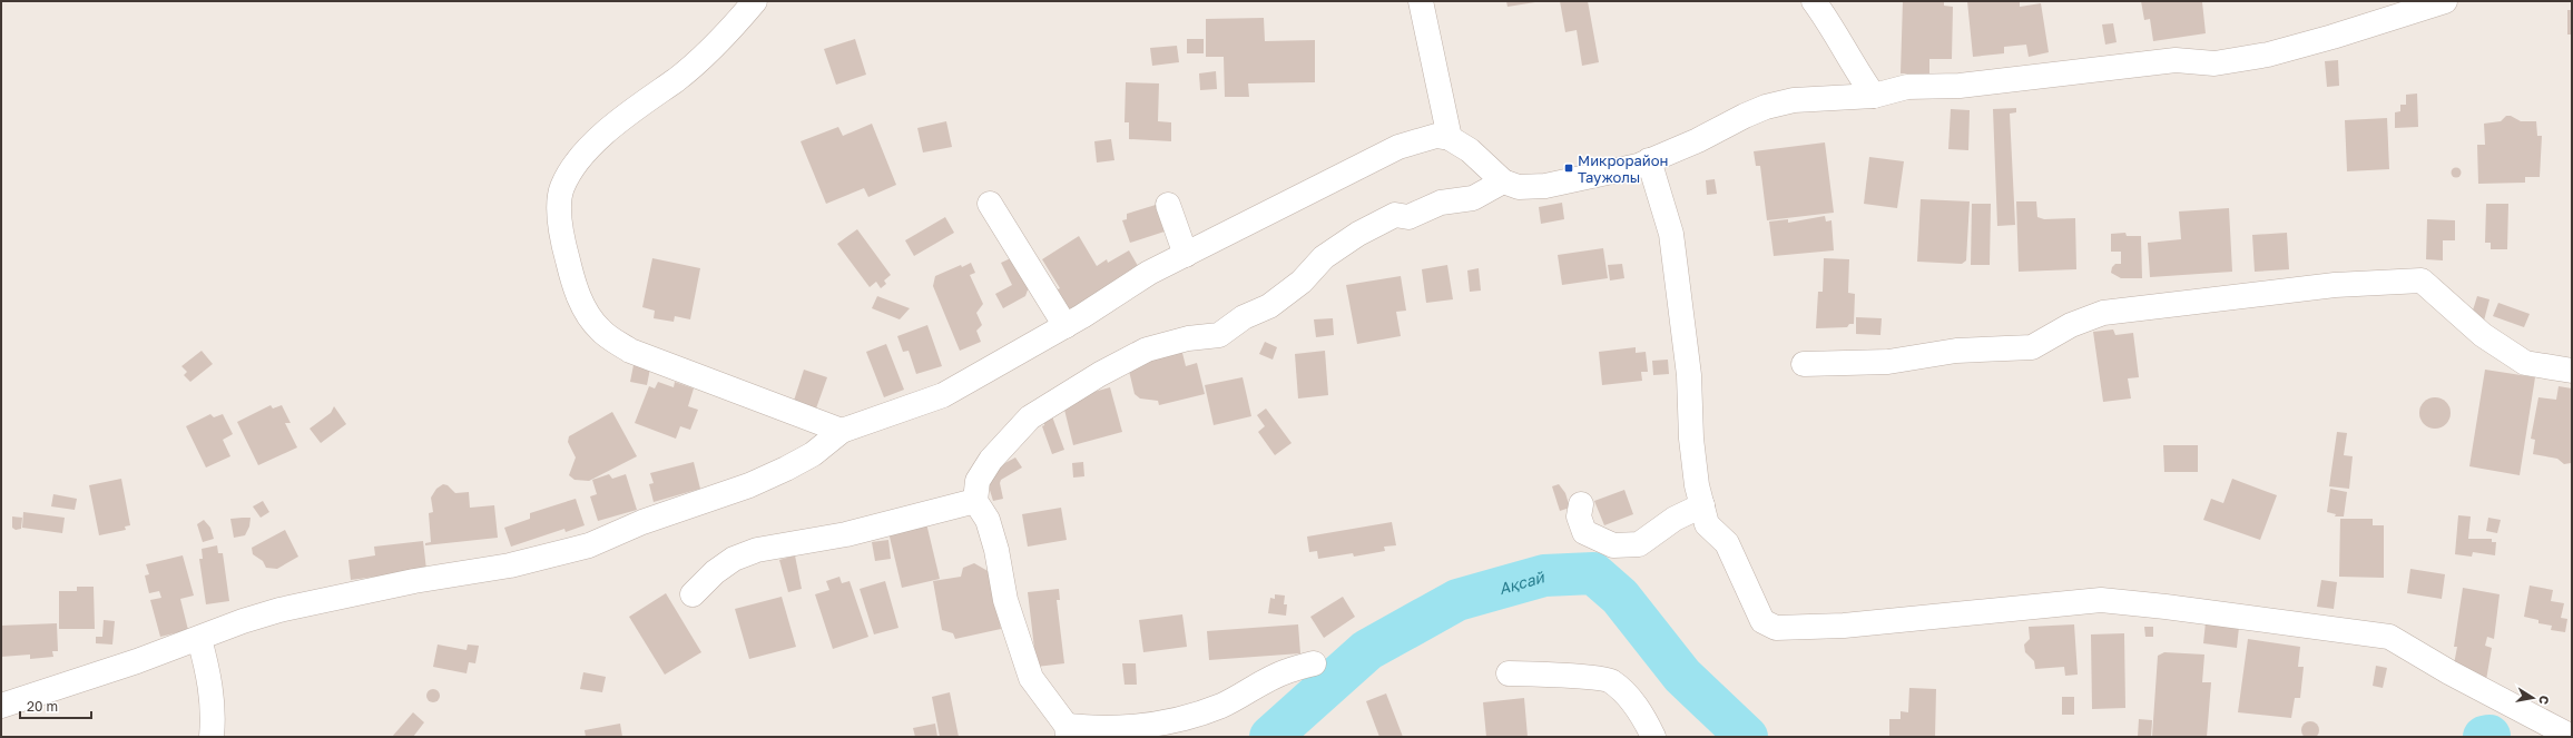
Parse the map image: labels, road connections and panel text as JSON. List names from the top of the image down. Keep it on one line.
{"water":["Ақсай"],"places":{"transit":["Микрорайон Таужолы"]},"scale_bar":"20 m","north":"right"}
